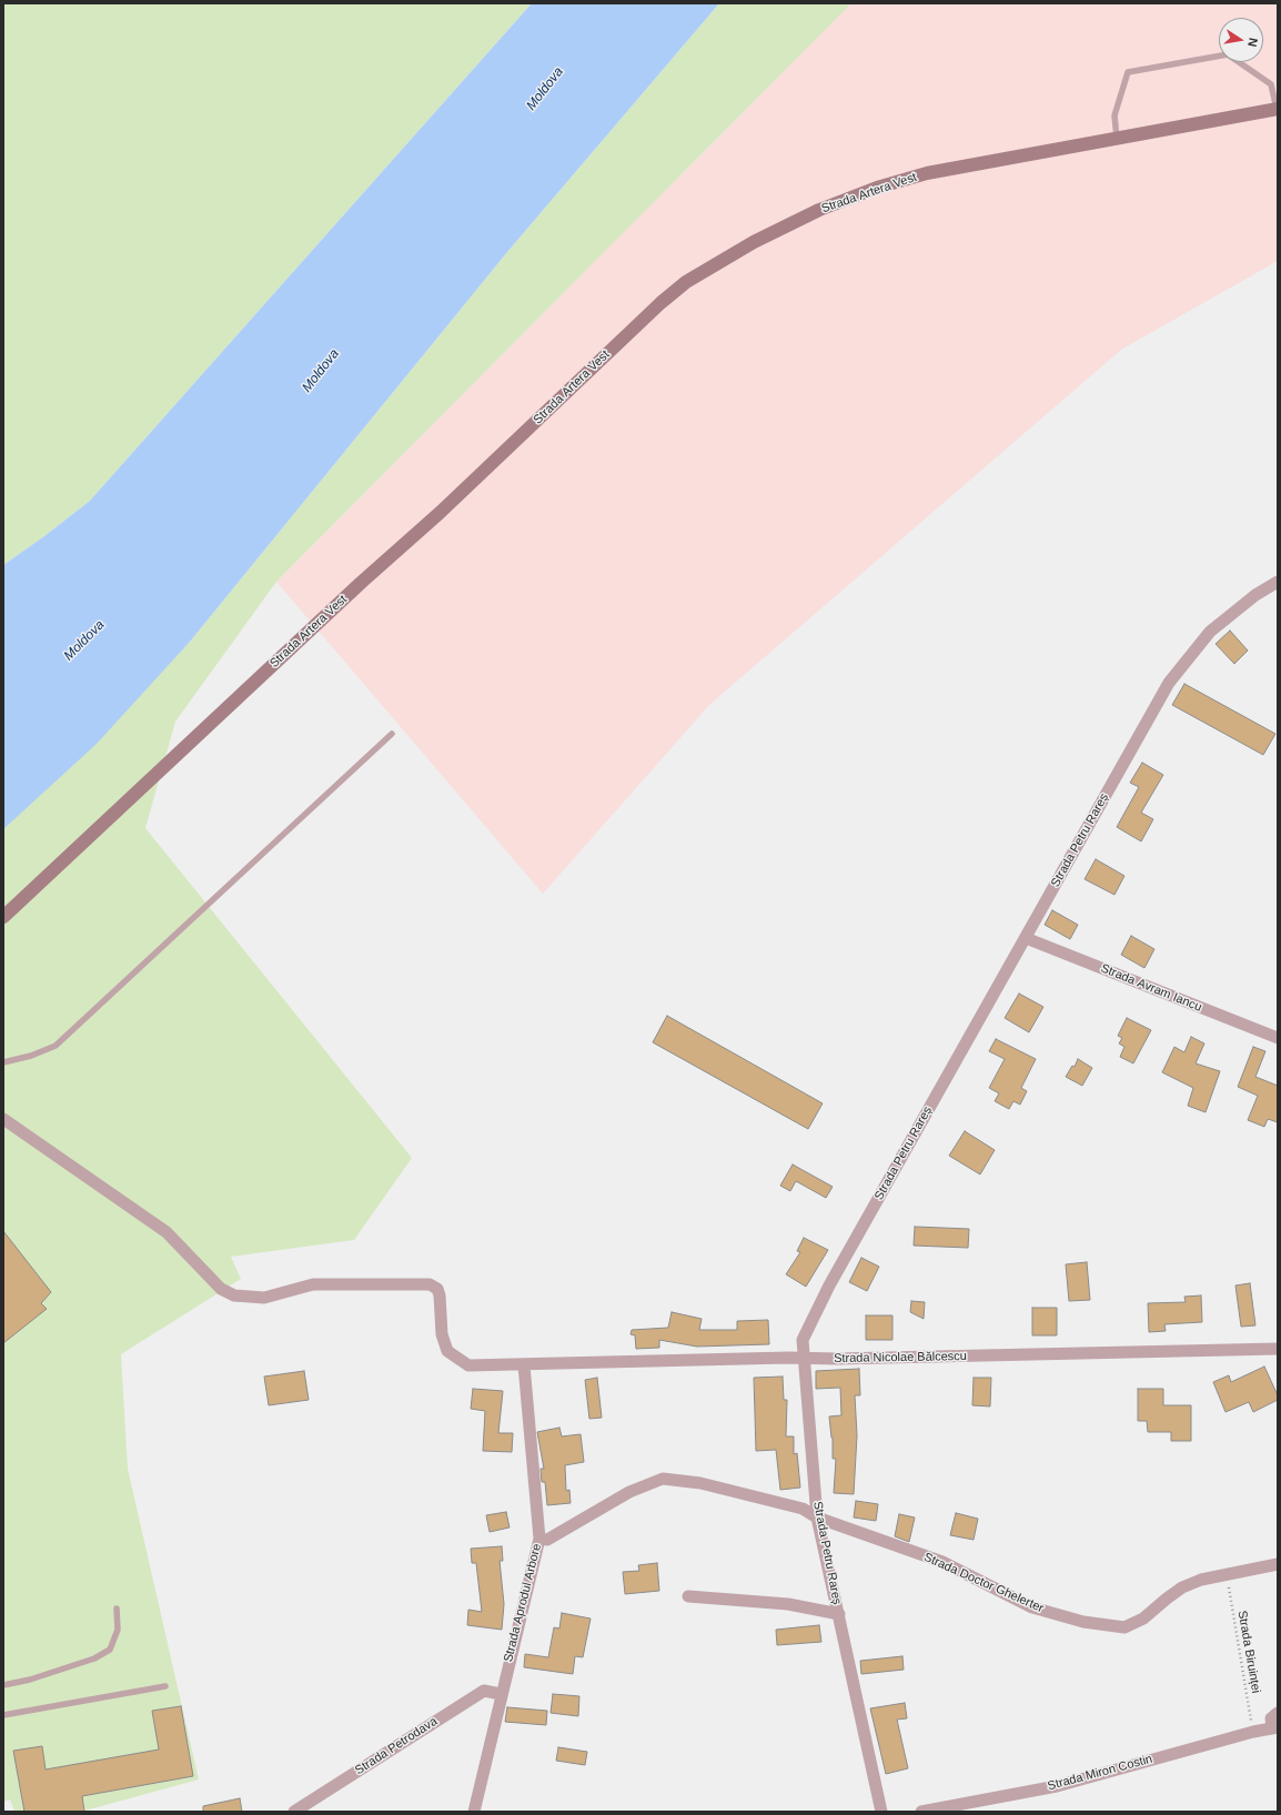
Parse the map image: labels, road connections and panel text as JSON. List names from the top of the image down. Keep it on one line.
{"streets":{"main road":["Strada Artera Vest"],"street":["Strada Petru Rareș","Strada Avram Iancu","Strada Nicolae Bălcescu","Strada Doctor Ghelerter","Strada Aprodul Arbore","Strada Petrodava","Strada Miron Costin"],"path":["Strada Biruinței"]},"crossings":[["Strada Petru Rareș","Strada Avram Iancu"],["Strada Petru Rareș","Strada Nicolae Bălcescu"],["Strada Petru Rareș","Strada Doctor Ghelerter"],["Strada Nicolae Bălcescu","Strada Aprodul Arbore"],["Strada Doctor Ghelerter","Strada Aprodul Arbore"],["Strada Doctor Ghelerter","Strada Biruinței"],["Strada Aprodul Arbore","Strada Petrodava"],["Strada Biruinței","Strada Miron Costin"]],"water":["Moldova"],"north":"right"}
